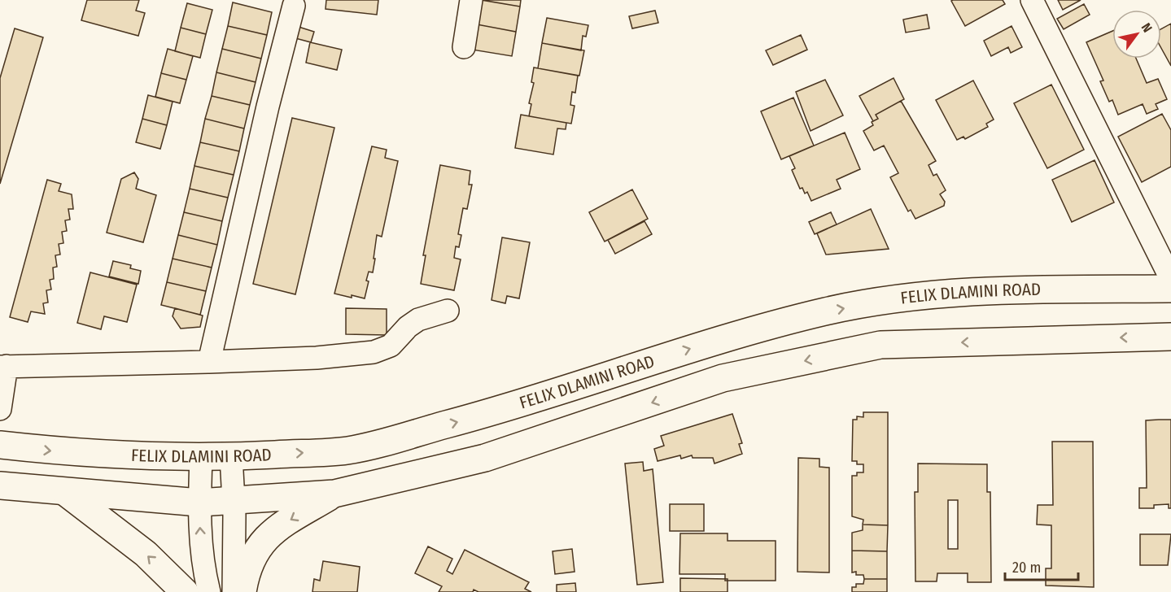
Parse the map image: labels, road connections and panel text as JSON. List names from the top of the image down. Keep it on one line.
{"streets":{"main road":["FELIX DLAMINI ROAD"]},"scale_bar":"20 m","north":"top right"}
